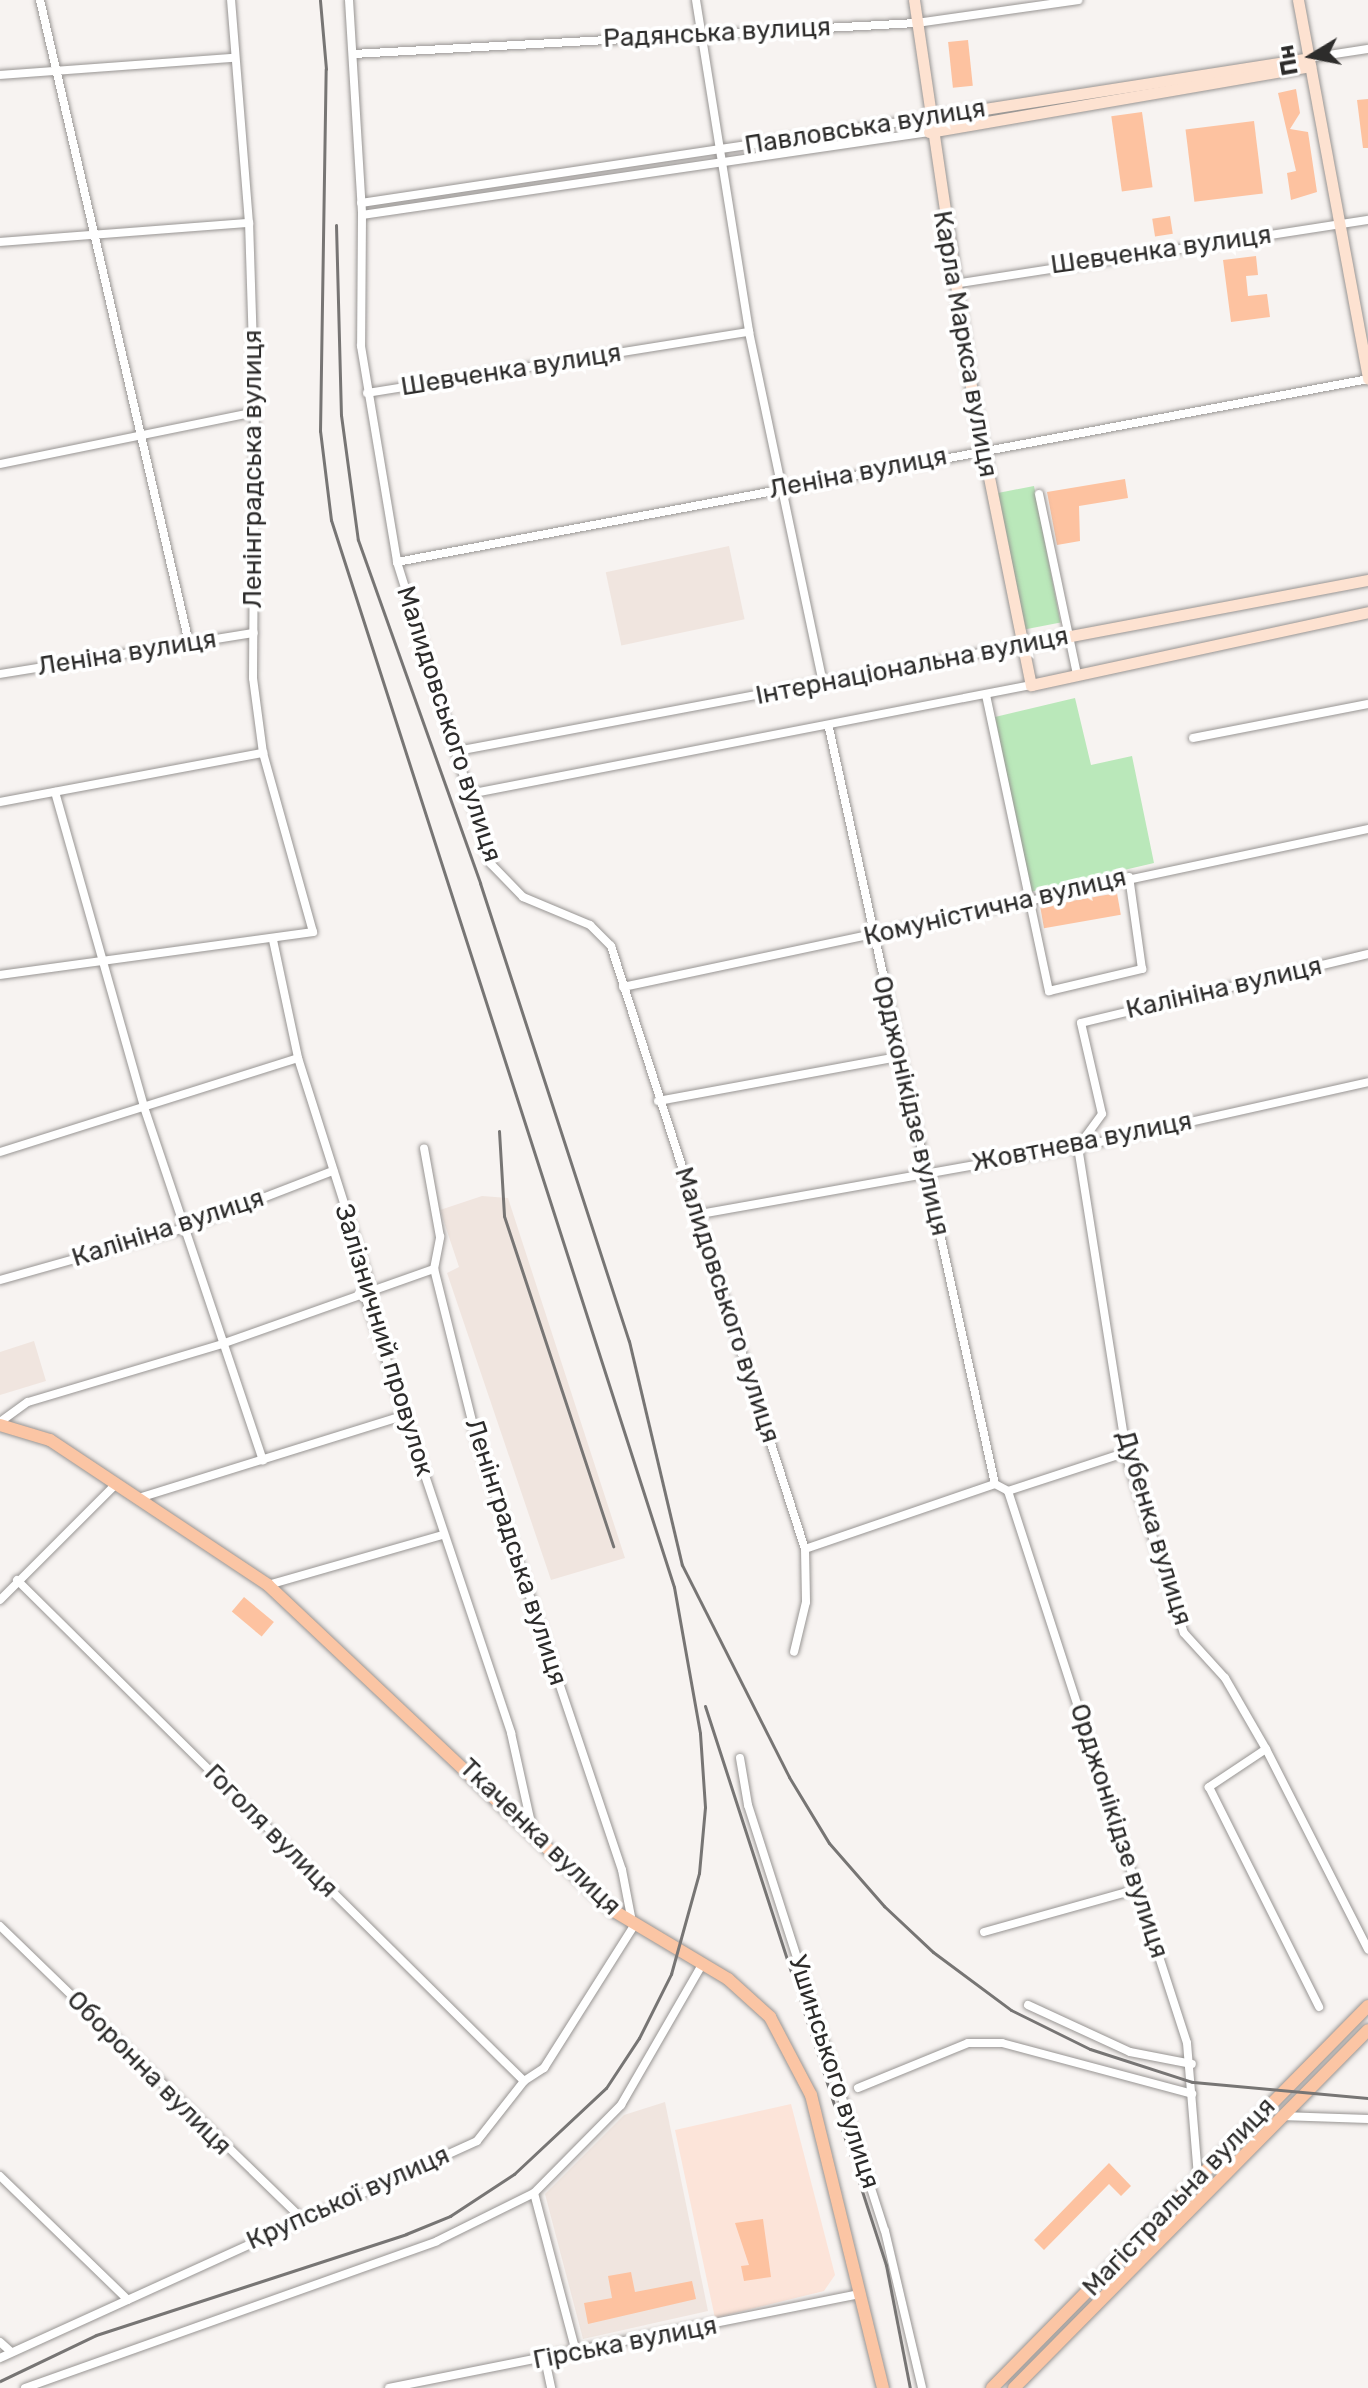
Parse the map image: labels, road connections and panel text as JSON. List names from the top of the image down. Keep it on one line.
{"streets":{"main road":["Ткаченка вулиця","Магістральна вулиця"],"street":["Радянська вулиця","Павловська вулиця","Шевченка вулиця","Карла Маркса вулиця","Ленінградська вулиця","Леніна вулиця","Інтернаціональна вулиця","Малидовського вулиця","Комуністична вулиця","Калініна вулиця","Орджонікідзе вулиця","Жовтнева вулиця","Залізничний провулок","Дубенка вулиця","Гоголя вулиця","Ушинського вулиця","Оборонна вулиця","Крупської вулиця","Гірська вулиця"]},"crossings":[["Радянська вулиця","Карла Маркса вулиця"],["Радянська вулиця","Малидовського вулиця"],["Павловська вулиця","Карла Маркса вулиця"],["Павловська вулиця","Малидовського вулиця"],["Шевченка вулиця","Карла Маркса вулиця"],["Шевченка вулиця","Малидовського вулиця"],["Карла Маркса вулиця","Леніна вулиця"],["Карла Маркса вулиця","Інтернаціональна вулиця"],["Ленінградська вулиця","Леніна вулиця"],["Ленінградська вулиця","Залізничний провулок"],["Ленінградська вулиця","Ткаченка вулиця"],["Ленінградська вулиця","Крупської вулиця"],["Леніна вулиця","Малидовського вулиця"],["Інтернаціональна вулиця","Малидовського вулиця"],["Інтернаціональна вулиця","Орджонікідзе вулиця"],["Малидовського вулиця","Комуністична вулиця"],["Малидовського вулиця","Жовтнева вулиця"],["Комуністична вулиця","Орджонікідзе вулиця"],["Калініна вулиця","Жовтнева вулиця"],["Калініна вулиця","Залізничний провулок"],["Калініна вулиця","Дубенка вулиця"],["Орджонікідзе вулиця","Жовтнева вулиця"],["Орджонікідзе вулиця","Магістральна вулиця"],["Жовтнева вулиця","Дубенка вулиця"],["Залізничний провулок","Ткаченка вулиця"],["Гоголя вулиця","Крупської вулиця"],["Ткаченка вулиця","Крупської вулиця"],["Ткаченка вулиця","Гірська вулиця"],["Оборонна вулиця","Крупської вулиця"]],"north":"left"}
